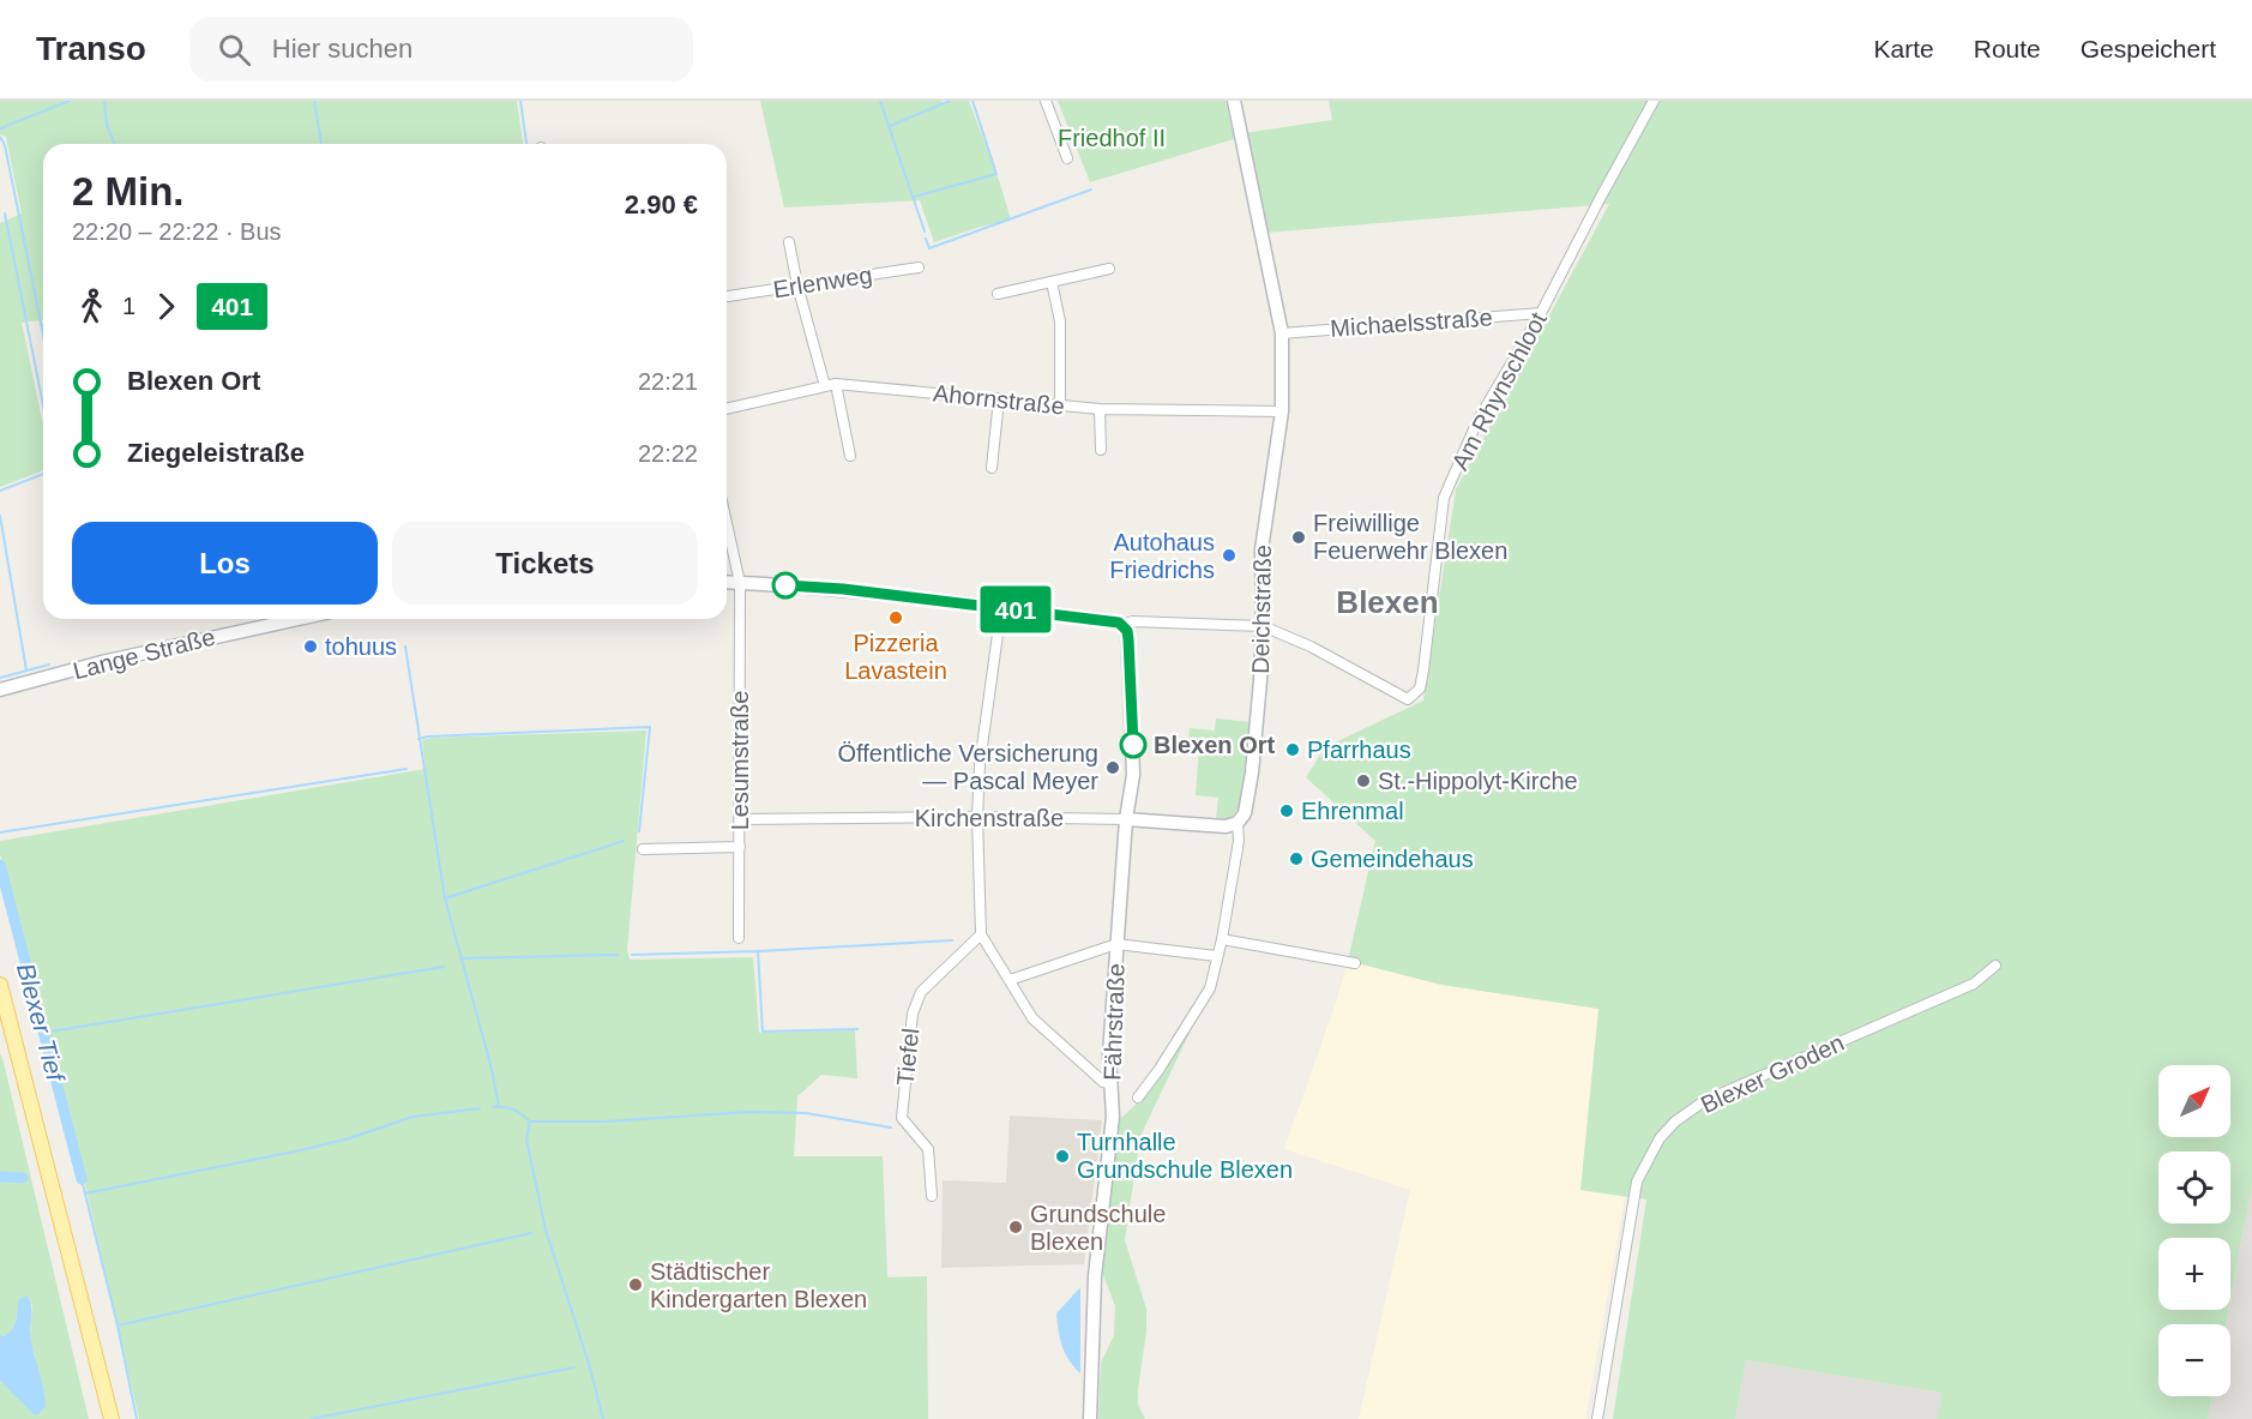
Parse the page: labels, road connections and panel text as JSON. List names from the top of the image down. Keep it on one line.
{"streets":{"street":["Erlenweg","Michaelsstraße","Am Rhynschloot","Ahornstraße","Deichstraße","Lange Straße","Lesumstraße","Kirchenstraße","Fährstraße","Tiefel","Blexer Groden"]},"crossings":[["Michaelsstraße","Am Rhynschloot"],["Michaelsstraße","Deichstraße"],["Am Rhynschloot","Deichstraße"],["Ahornstraße","Deichstraße"],["Deichstraße","Kirchenstraße"],["Lesumstraße","Kirchenstraße"],["Kirchenstraße","Fährstraße"]],"districts":["Blexen"],"water":["Blexer Tief"],"parks":["Friedhof II"],"places":["Freiwillige Feuerwehr Blexen","Autohaus Friedrichs","Pizzeria Lavastein","tohuus","Blexen Ort","Pfarrhaus","Öffentliche Versicherung — Pascal Meyer","St.-Hippolyt-Kirche","Ehrenmal","Gemeindehaus","Turnhalle Grundschule Blexen","Grundschule Blexen","Städtischer Kindergarten Blexen"],"lines":["bus line 401"],"north":"top right","page":{"header":"Transo","search":"Hier suchen","nav":["Karte","Route","Gespeichert"],"on_map":"401","heading":["2 Min.","22:20 – 22:22 · Bus","2.90 €"],"legs":["1","401"],"list":[{"name":"Blexen Ort","value":"22:21"},{"name":"Ziegeleistraße","value":"22:22"}],"buttons":["Los","Tickets"],"map_buttons":["+","−"]}}
